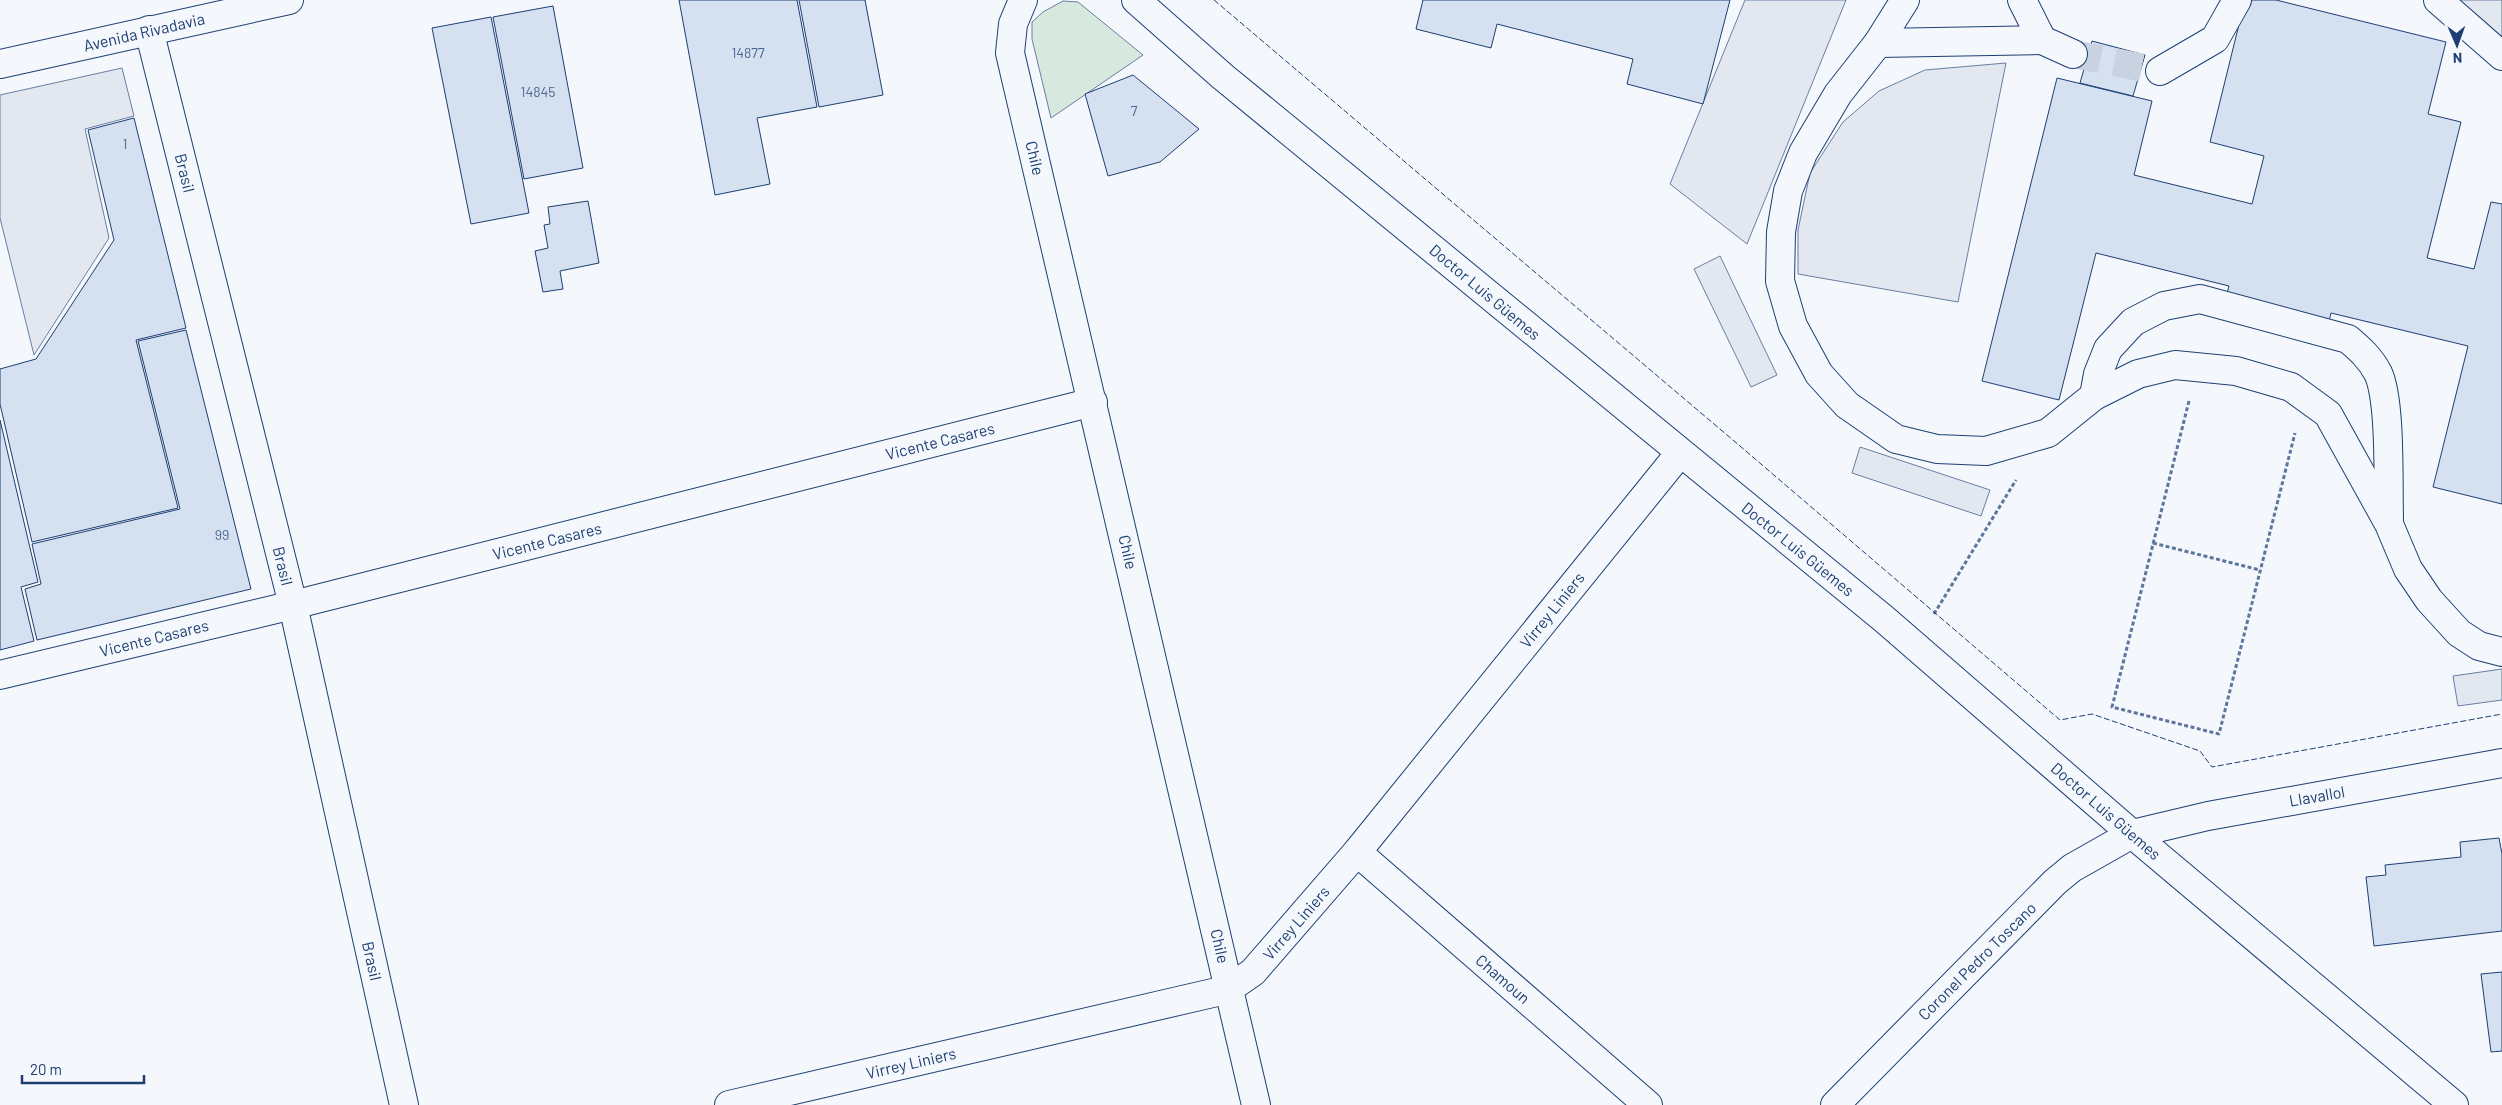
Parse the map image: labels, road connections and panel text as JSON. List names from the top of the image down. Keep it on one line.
{"streets":{"street":["Avenida Rivadavia","Chile","Brasil","Doctor Luis Güemes","Vicente Casares","Virrey Liniers","Llavallol","Coronel Pedro Toscano","Chamoun"]},"crossings":[["Avenida Rivadavia","Brasil"],["Chile","Vicente Casares"],["Chile","Virrey Liniers"],["Brasil","Vicente Casares"],["Doctor Luis Güemes","Virrey Liniers"],["Doctor Luis Güemes","Llavallol"],["Doctor Luis Güemes","Coronel Pedro Toscano"],["Virrey Liniers","Chamoun"],["Llavallol","Coronel Pedro Toscano"]],"house_numbers":["14877","14845","7","1","99"],"scale_bar":"20 m","north":"bottom"}
